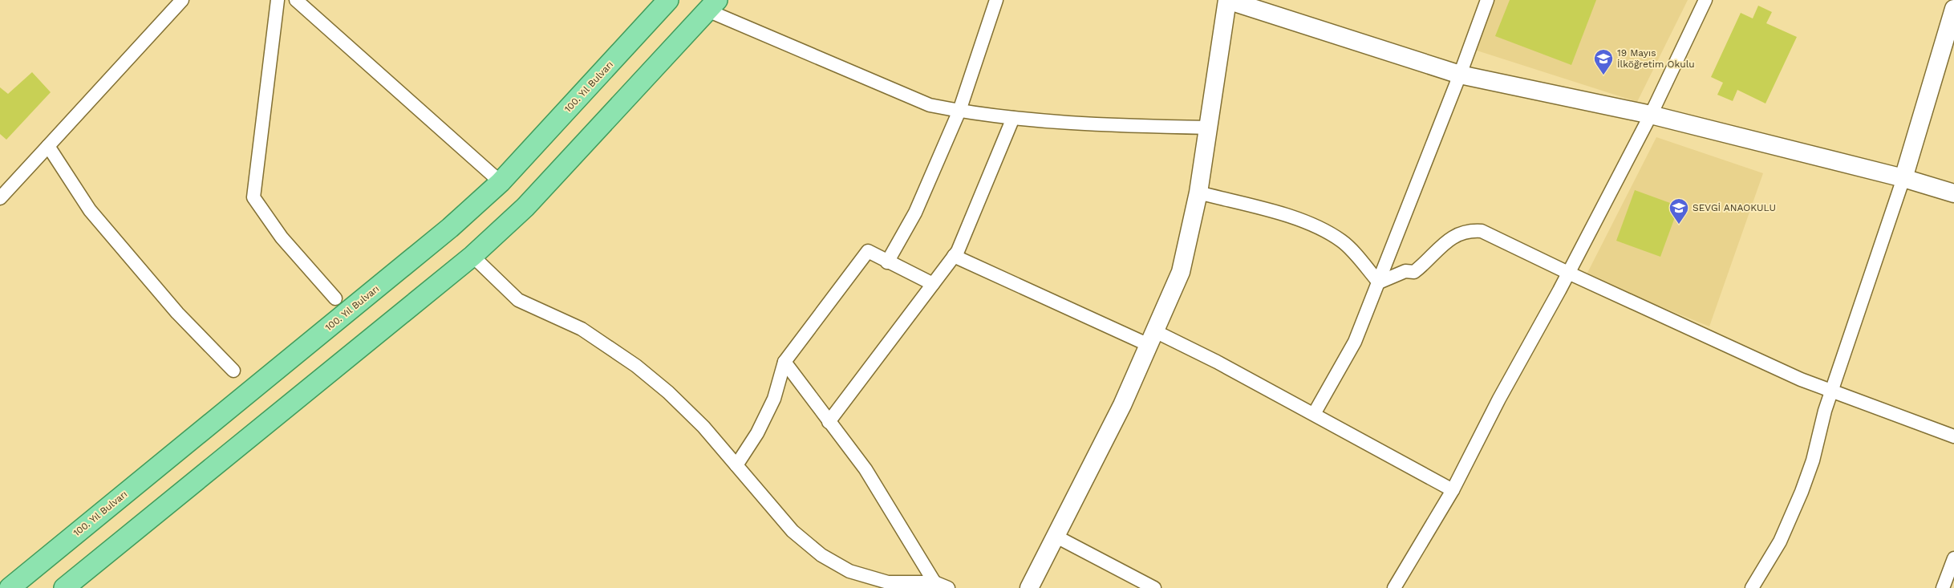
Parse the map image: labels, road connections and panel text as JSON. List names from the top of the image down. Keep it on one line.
{"streets":{"main road":["100. Yıl Bulvarı"]},"places":{"school or university":["19 Mayıs İlköğretim Okulu","SEVGİ ANAOKULU"]}}
